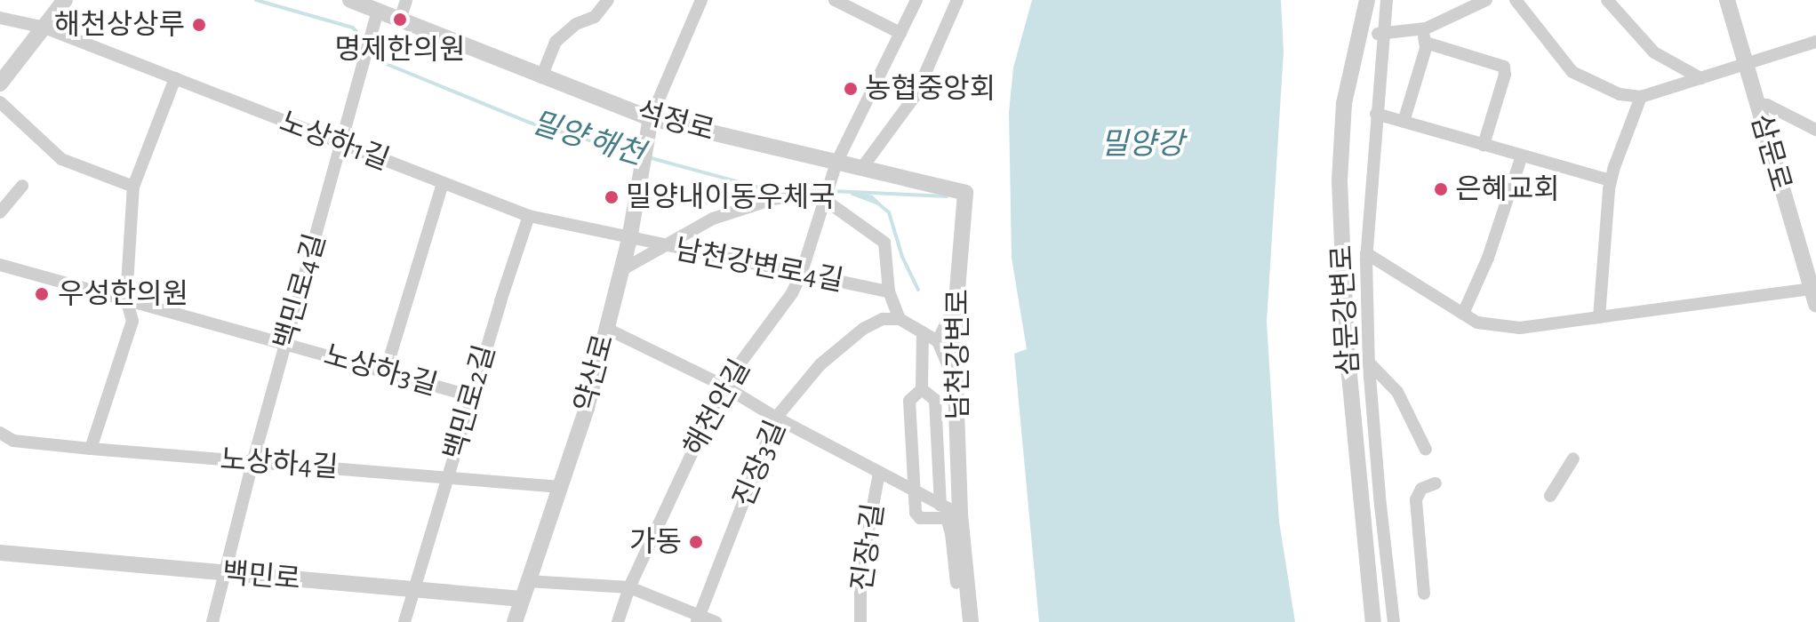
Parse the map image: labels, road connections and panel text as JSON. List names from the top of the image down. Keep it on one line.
{"streets":{"street":["석정로","노상하1길","삼문로","남천강변로4길","백민로4길","삼문강변로","남천강변로","노상하3길","약산로","백민로2길","해천안길","노상하4길","진장3길","진장1길","백민로"]},"crossings":[["석정로","백민로4길"],["석정로","남천강변로"],["석정로","약산로"],["석정로","해천안길"],["노상하1길","남천강변로4길"],["노상하1길","백민로4길"],["노상하1길","약산로"],["노상하1길","백민로2길"],["남천강변로4길","약산로"],["남천강변로4길","해천안길"],["백민로4길","노상하3길"],["백민로4길","노상하4길"],["백민로4길","백민로"],["남천강변로","해천안길"],["노상하3길","백민로2길"],["약산로","노상하4길"],["약산로","백민로"],["백민로2길","노상하4길"],["백민로2길","백민로"]],"water":["밀양 해천","밀양강"],"places":["명제한의원","해천상상루","농협중앙회","은혜교회","밀양내이동우체국","우성한의원","가동"]}
